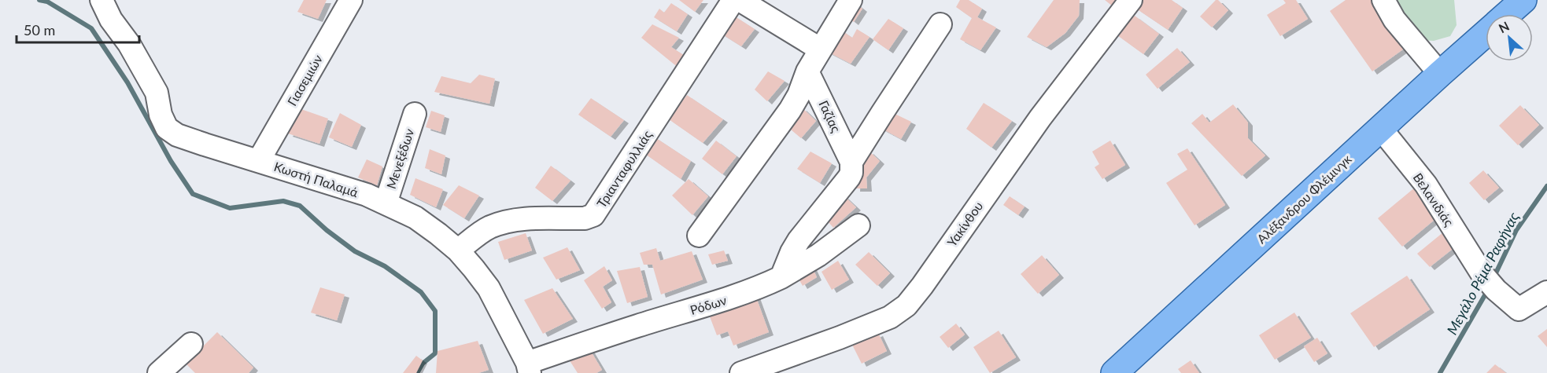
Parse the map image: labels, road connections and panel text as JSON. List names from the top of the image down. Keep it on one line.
{"streets":{"main road":["Αλέξανδρου Φλέμινγκ"],"street":["Γιασεμιών","Γαζίας","Μενεξέδων","Τριανταφυλλιάς","Κωστή Παλαμά","Βελανιδιάς","Υακίνθου","Ρόδων"]},"crossings":[["Γιασεμιών","Κωστή Παλαμά"],["Μενεξέδων","Κωστή Παλαμά"],["Τριανταφυλλιάς","Κωστή Παλαμά"],["Κωστή Παλαμά","Ρόδων"],["Αλέξανδρου Φλέμινγκ","Βελανιδιάς"]],"water":["Μεγάλο Ρέμα Ραφήνας"],"scale_bar":"50 m","north":"top left"}
